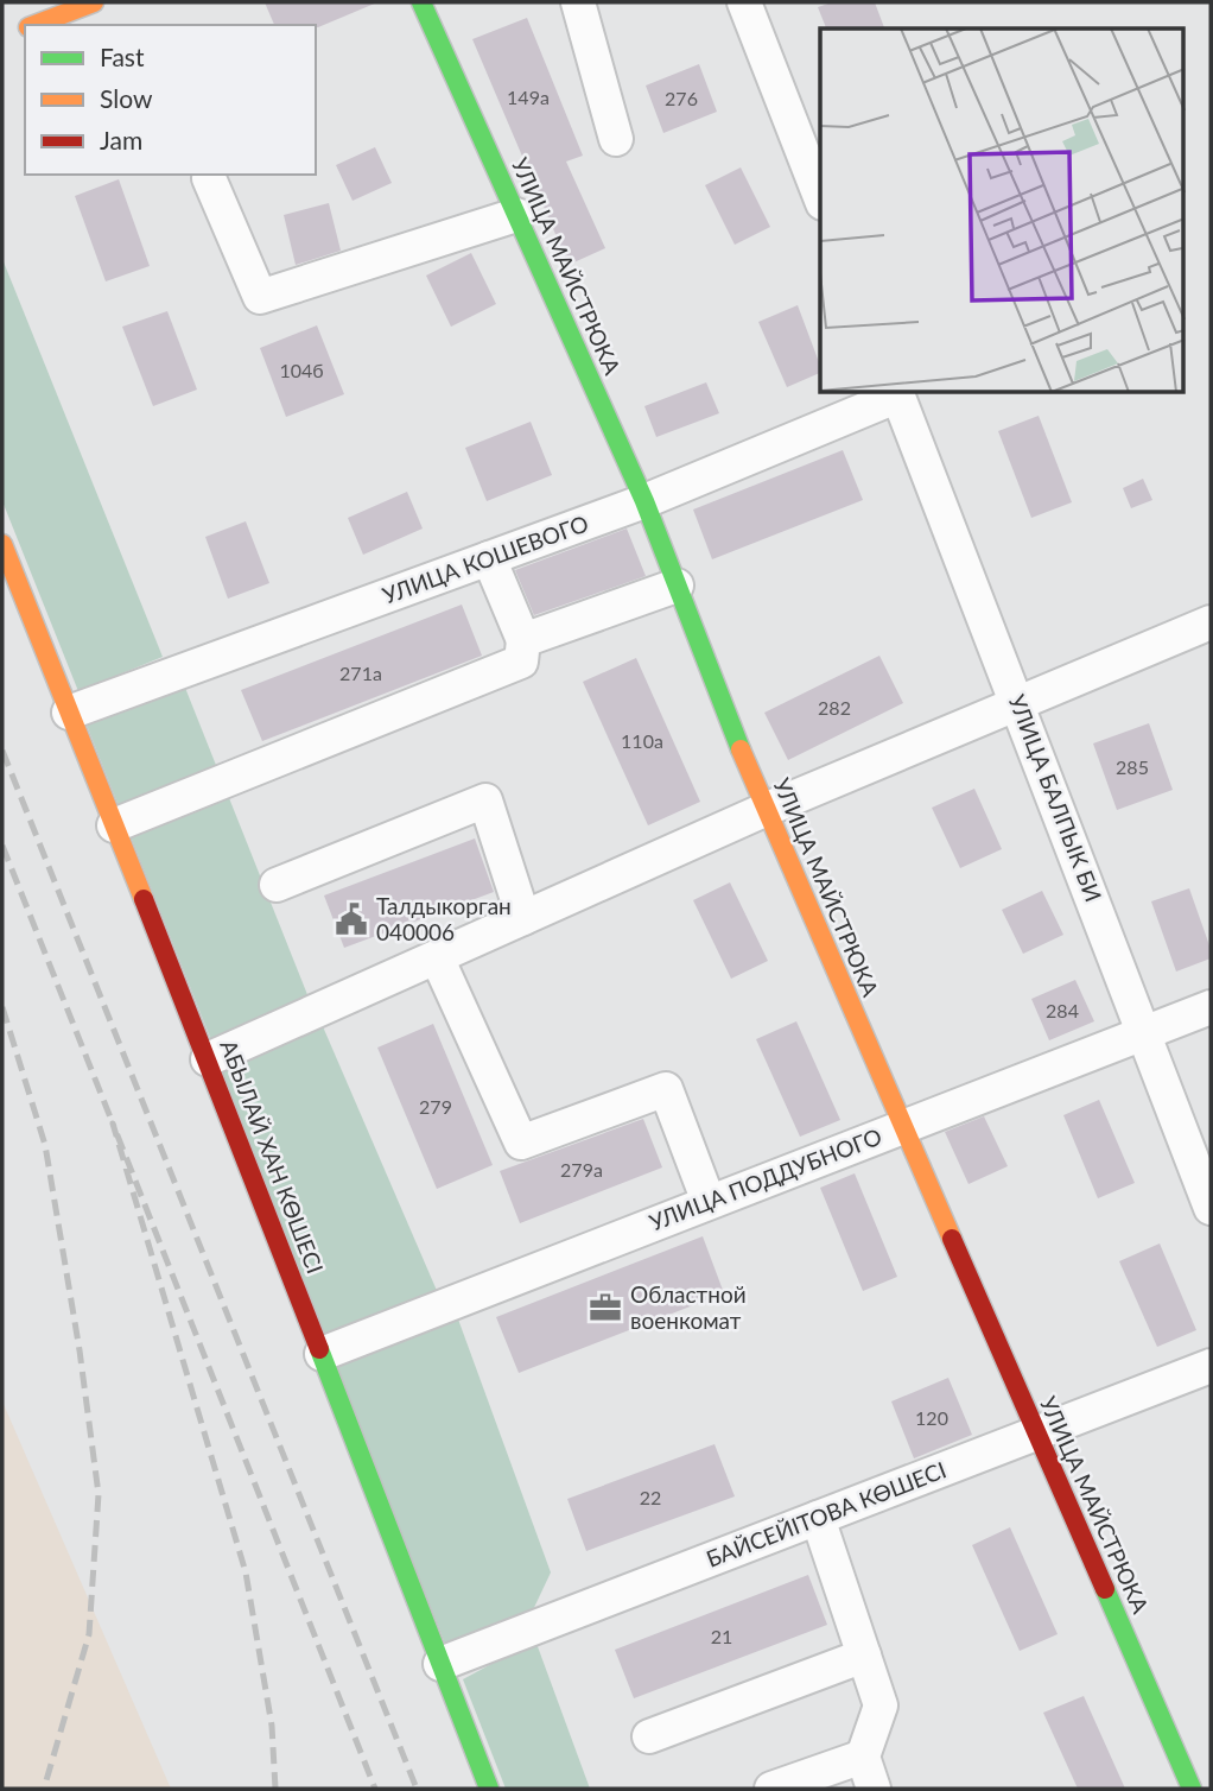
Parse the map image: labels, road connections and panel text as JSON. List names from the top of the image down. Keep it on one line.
{"streets":{"street":["УЛИЦА МАЙСТРЮКА","УЛИЦА КОШЕВОГО","УЛИЦА БАЛПЫК БИ","АБЫЛАЙ ХАН КӨШЕСІ","УЛИЦА ПОДДУБНОГО","БАЙСЕЙІТОВА КӨШЕСІ"]},"crossings":[["УЛИЦА МАЙСТРЮКА","УЛИЦА КОШЕВОГО"],["УЛИЦА МАЙСТРЮКА","УЛИЦА ПОДДУБНОГО"],["УЛИЦА МАЙСТРЮКА","БАЙСЕЙІТОВА КӨШЕСІ"],["УЛИЦА КОШЕВОГО","УЛИЦА БАЛПЫК БИ"],["УЛИЦА КОШЕВОГО","АБЫЛАЙ ХАН КӨШЕСІ"],["УЛИЦА БАЛПЫК БИ","УЛИЦА ПОДДУБНОГО"],["АБЫЛАЙ ХАН КӨШЕСІ","УЛИЦА ПОДДУБНОГО"],["АБЫЛАЙ ХАН КӨШЕСІ","БАЙСЕЙІТОВА КӨШЕСІ"]],"places":{"public building":["Талдыкорган 040006"],"office":["Областной военкомат"]},"house_numbers":["149а","276","104б","271a","282","110а","285","284","279","279а","120","22","21"],"legend":["Fast","Slow","Jam"]}
